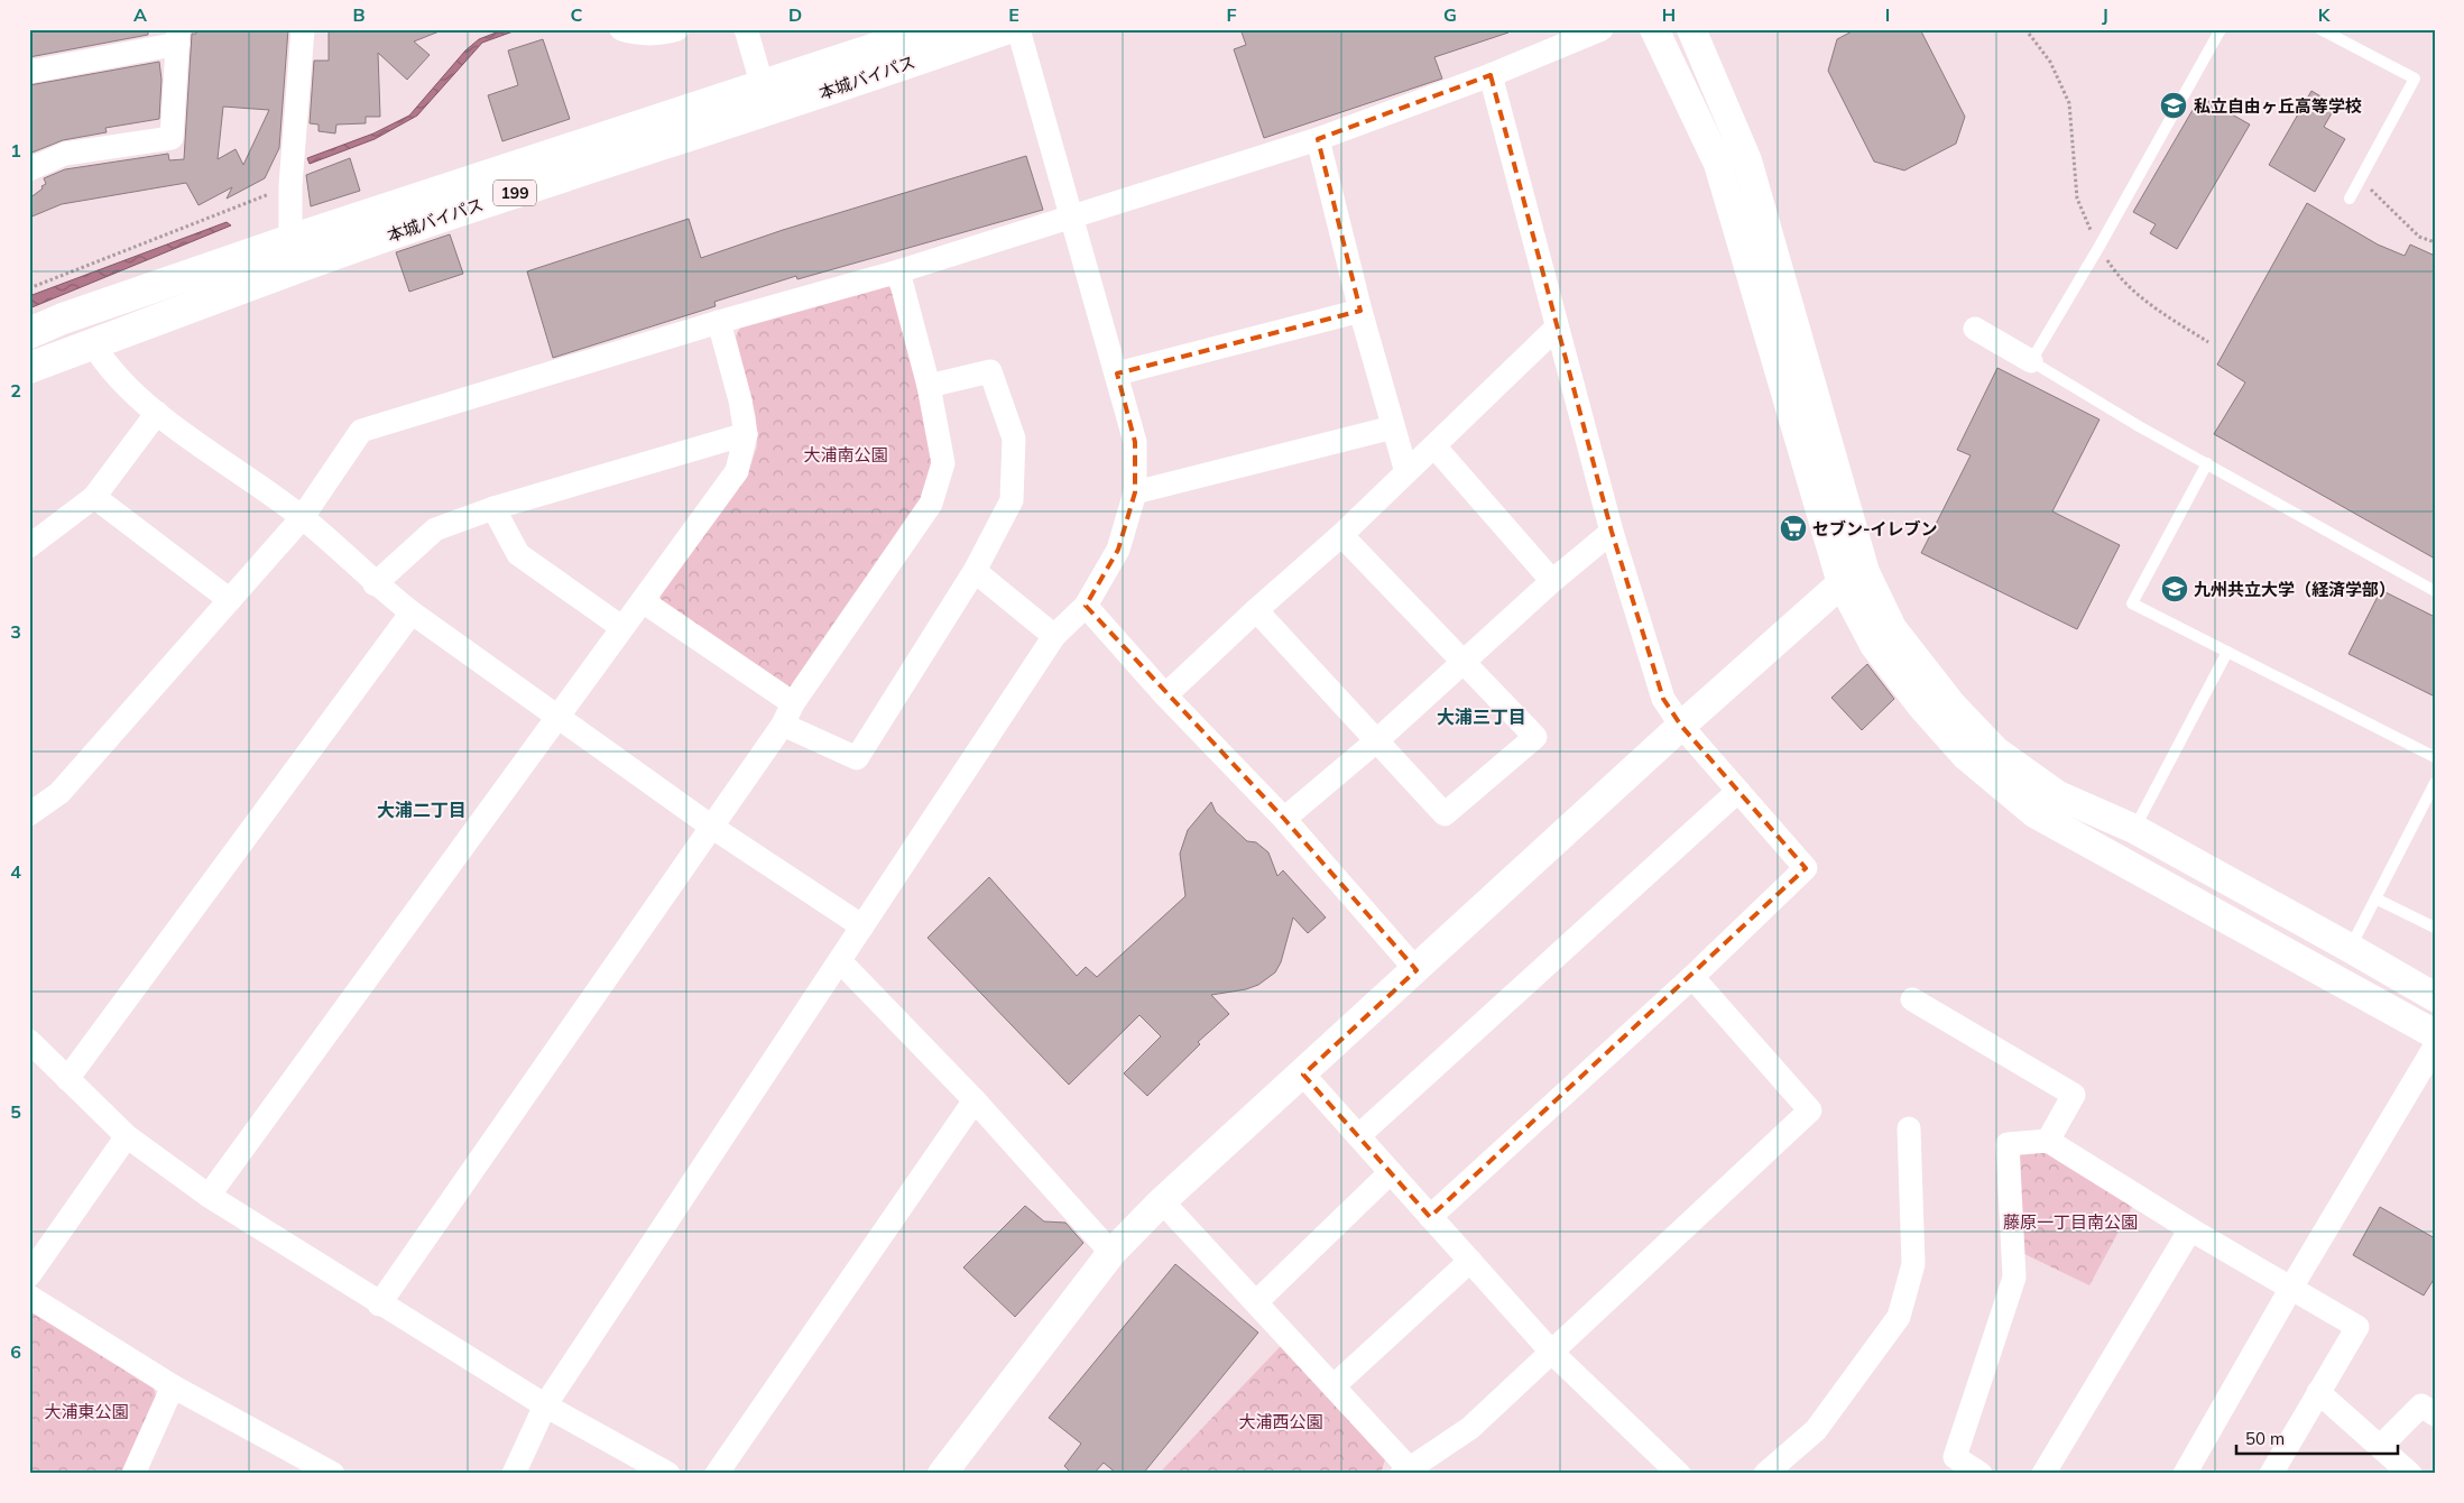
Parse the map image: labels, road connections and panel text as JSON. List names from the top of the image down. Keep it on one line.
{"streets":{"highway":["本城バイパス","199"]},"districts":["大浦三丁目","大浦二丁目"],"parks":["大浦南公園","藤原一丁目南公園","大浦東公園","大浦西公園"],"places":{"school or university":["私立自由ヶ丘高等学校","九州共立大学（経済学部）"],"supermarket":["セブン-イレブン"]},"scale_bar":"50 m","grid":{"columns":["A","B","C","D","E","F","G","H","I","J","K"],"rows":["1","2","3","4","5","6"]}}
